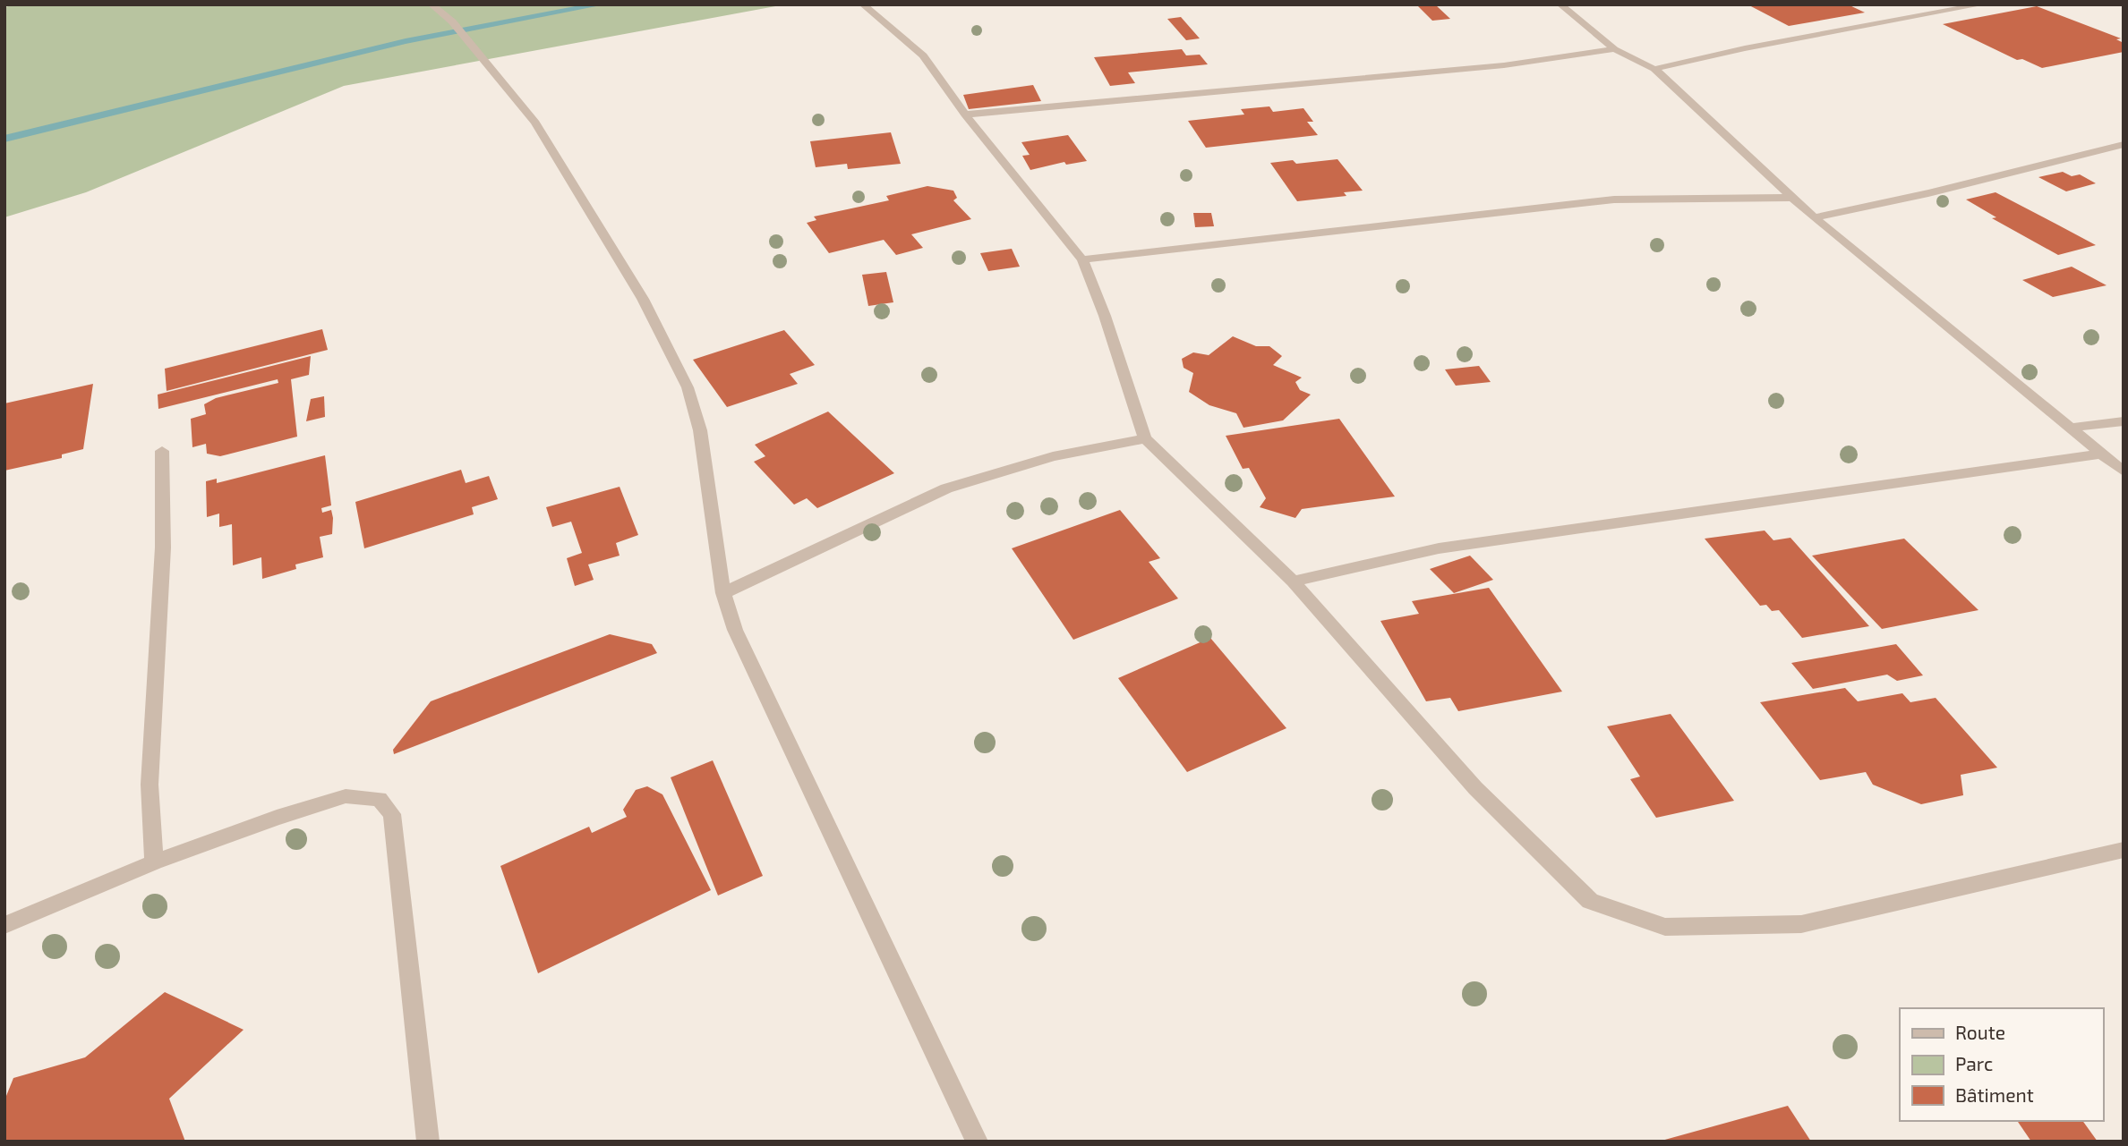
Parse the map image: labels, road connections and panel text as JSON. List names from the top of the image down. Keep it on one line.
{"legend":["Route","Parc","Bâtiment"]}
